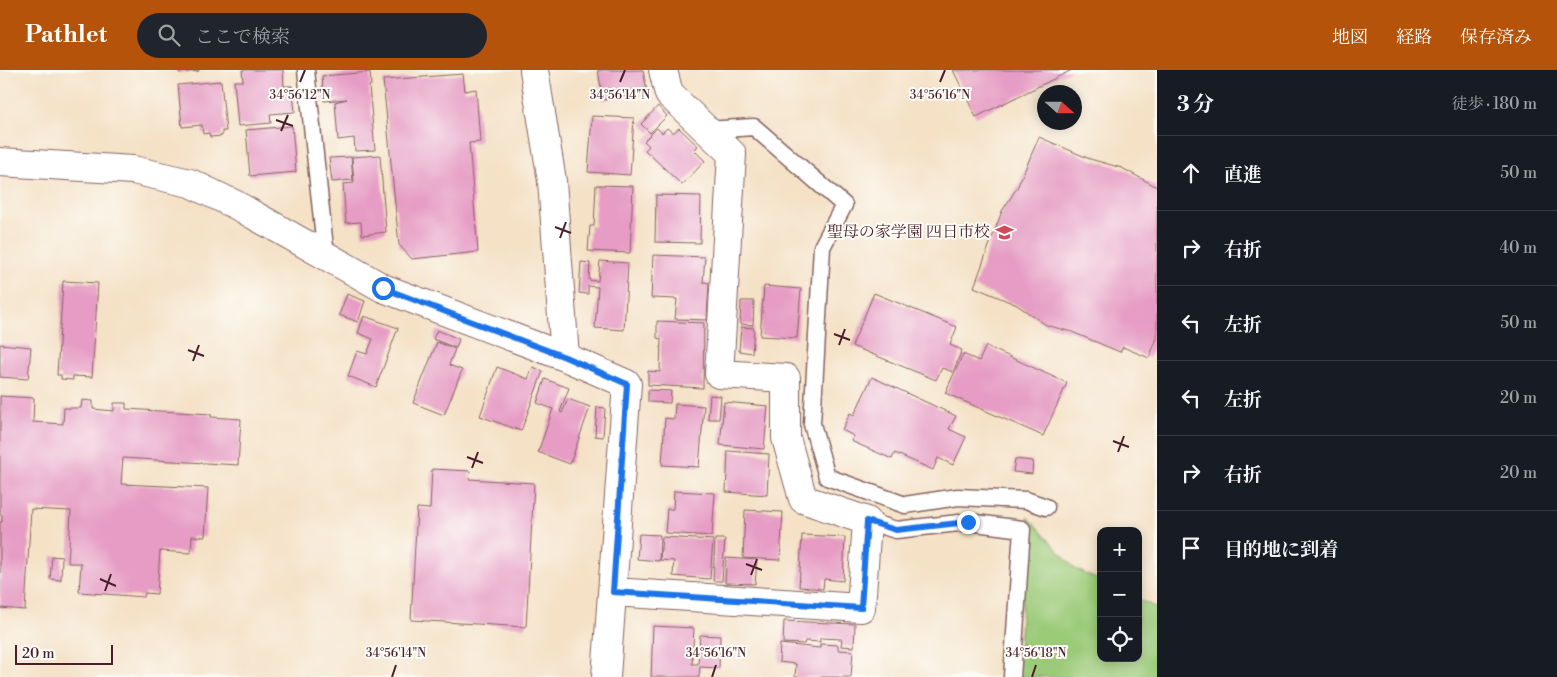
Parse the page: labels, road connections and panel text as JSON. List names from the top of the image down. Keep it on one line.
{"places":{"school or university":["聖母の家学園 四日市校"]},"scale_bar":"20 m","north":"right","page":{"header":"Pathlet","search":"ここで検索","nav":["地図","経路","保存済み"],"heading":["3 分","徒歩 · 180 m"],"list":[["直進","50 m"],["右折","40 m"],["左折","50 m"],["左折","20 m"],["右折","20 m"],"目的地に到着"],"map_buttons":["+","−"],"scale":"20 m"},"coordinates":["34°56'12\"N","34°56'14\"N","34°56'16\"N","34°56'18\"N"]}
